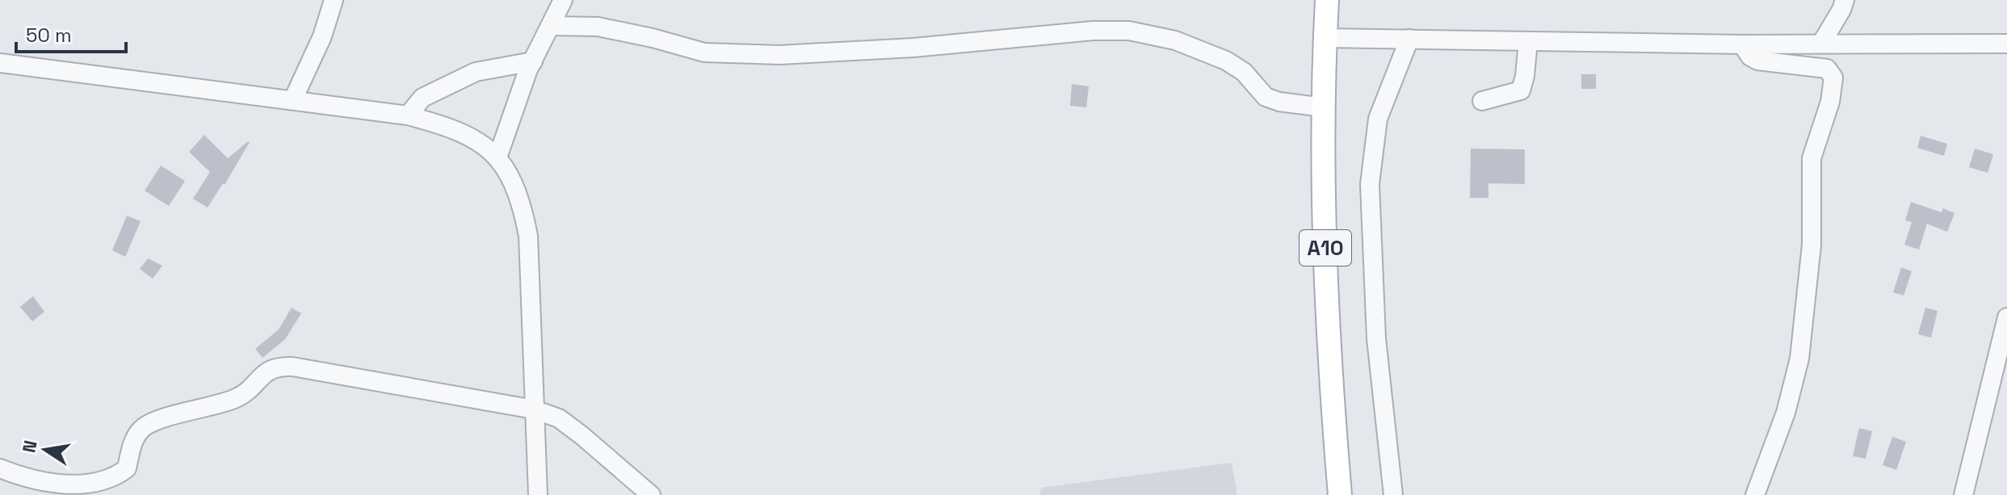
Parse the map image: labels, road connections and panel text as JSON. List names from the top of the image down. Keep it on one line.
{"streets":{"main road":["A10"]},"scale_bar":"50 m","north":"left"}
